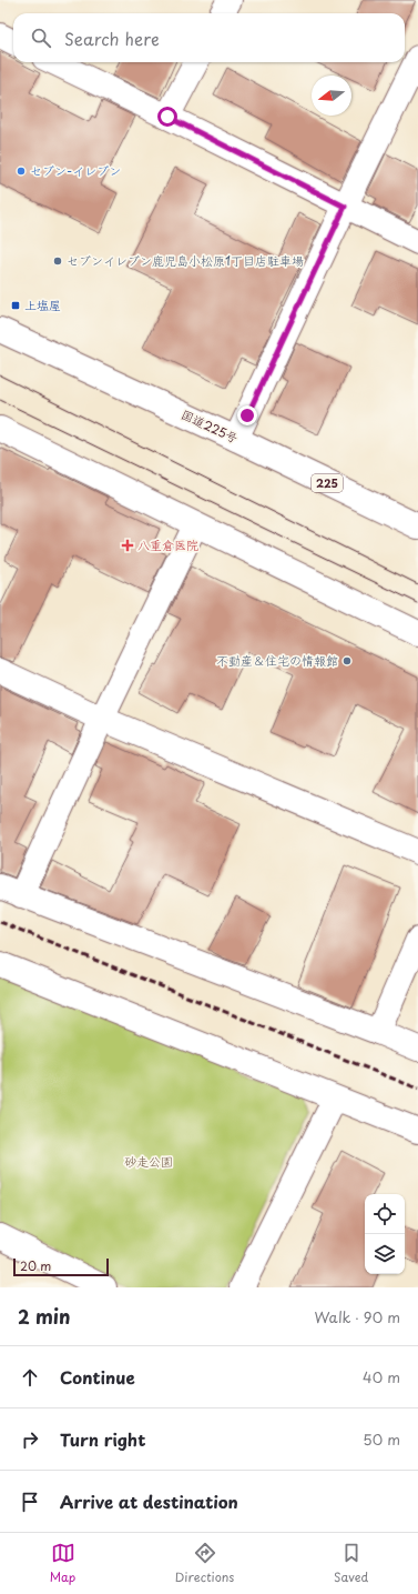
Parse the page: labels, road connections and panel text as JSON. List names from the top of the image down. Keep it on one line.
{"streets":{"main road":["国道225号","225"]},"parks":["砂走公園"],"places":{"other":["セブン-イレブン","セブンイレブン鹿児島小松原1丁目店駐車場","不動産＆住宅の情報館"],"transit":["上塩屋"],"health":["八重倉医院"]},"scale_bar":"20 m","north":"left","page":{"search":"Search here","scale":"20 m","heading":["2 min","Walk · 90 m"],"list":[["Continue","40 m"],["Turn right","50 m"],"Arrive at destination"],"nav":["Map","Directions","Saved"]}}
